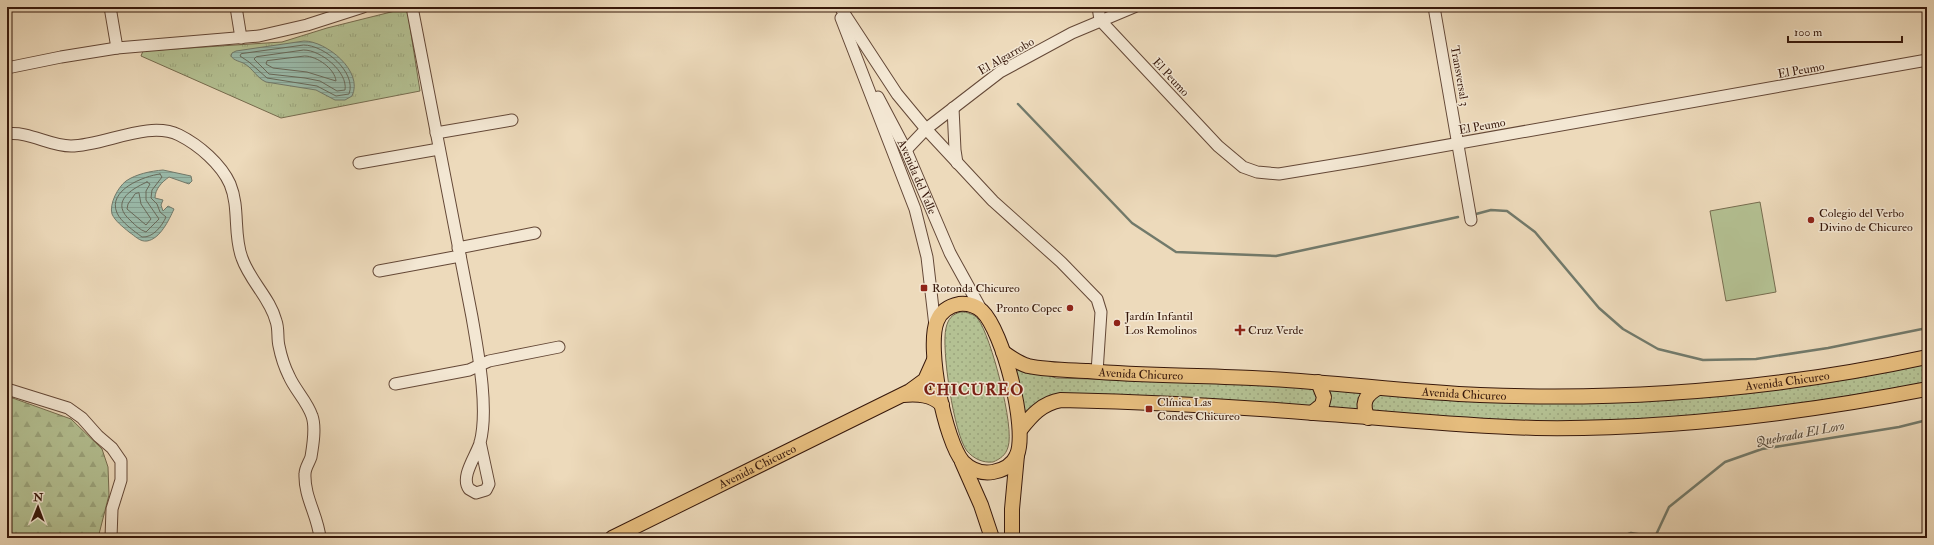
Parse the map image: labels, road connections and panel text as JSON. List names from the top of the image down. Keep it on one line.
{"streets":{"main road":["Avenida Chicureo"],"street":["El Algarrobo","El Peumo","Transversal 3","Avenida del Valle"]},"crossings":[["El Algarrobo","El Peumo"],["El Algarrobo","Avenida del Valle"],["El Peumo","Transversal 3"]],"districts":["CHICUREO"],"water":["Quebrada El Loro"],"places":{"other":["Colegio del Verbo Divino de Chicureo","Pronto Copec","Jardín Infantil Los Remolinos"],"transit":["Rotonda Chicureo","Clínica Las Condes Chicureo"],"health":["Cruz Verde"]},"scale_bar":"100 m","north":"top"}
